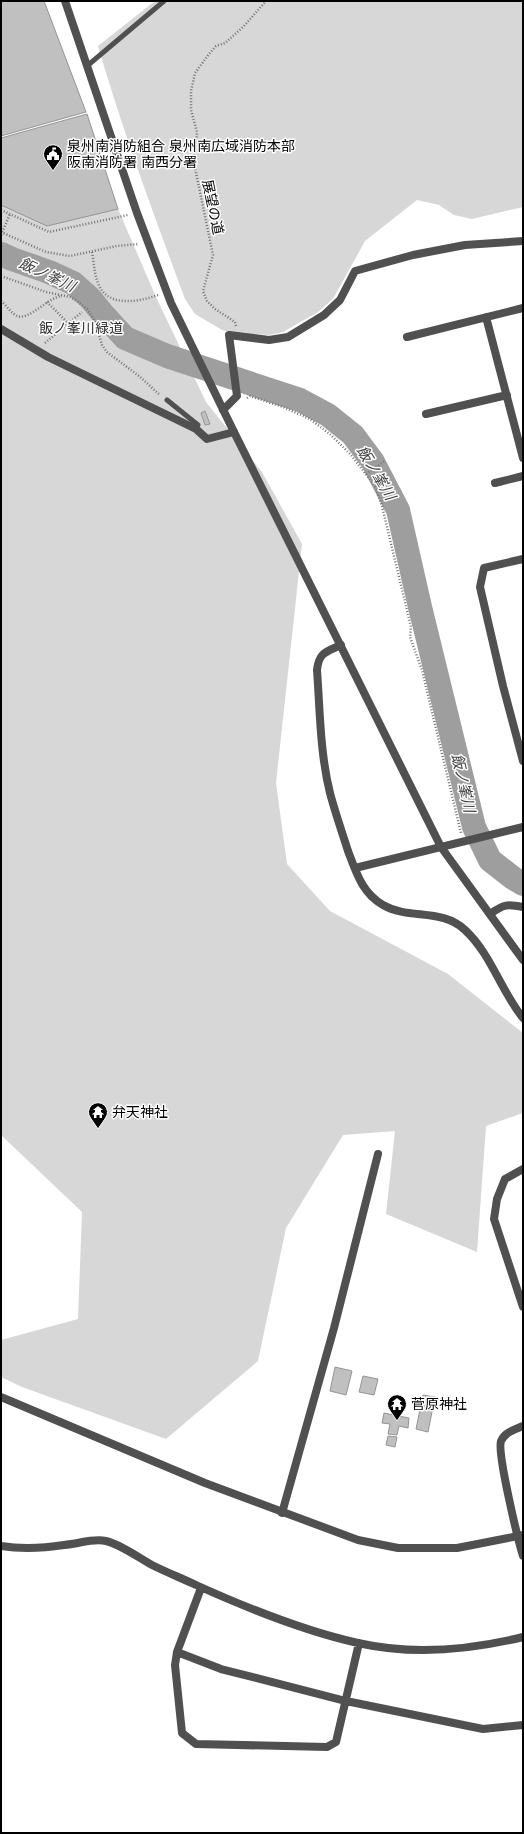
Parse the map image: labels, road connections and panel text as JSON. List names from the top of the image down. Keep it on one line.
{"streets":{"path":["展望の道"]},"water":["飯ノ峯川"],"parks":["飯ノ峯川緑道"],"places":{"public building":["泉州南消防組合 泉州南広域消防本部 阪南消防署 南西分署"],"temple":["弁天神社","菅原神社"]}}
